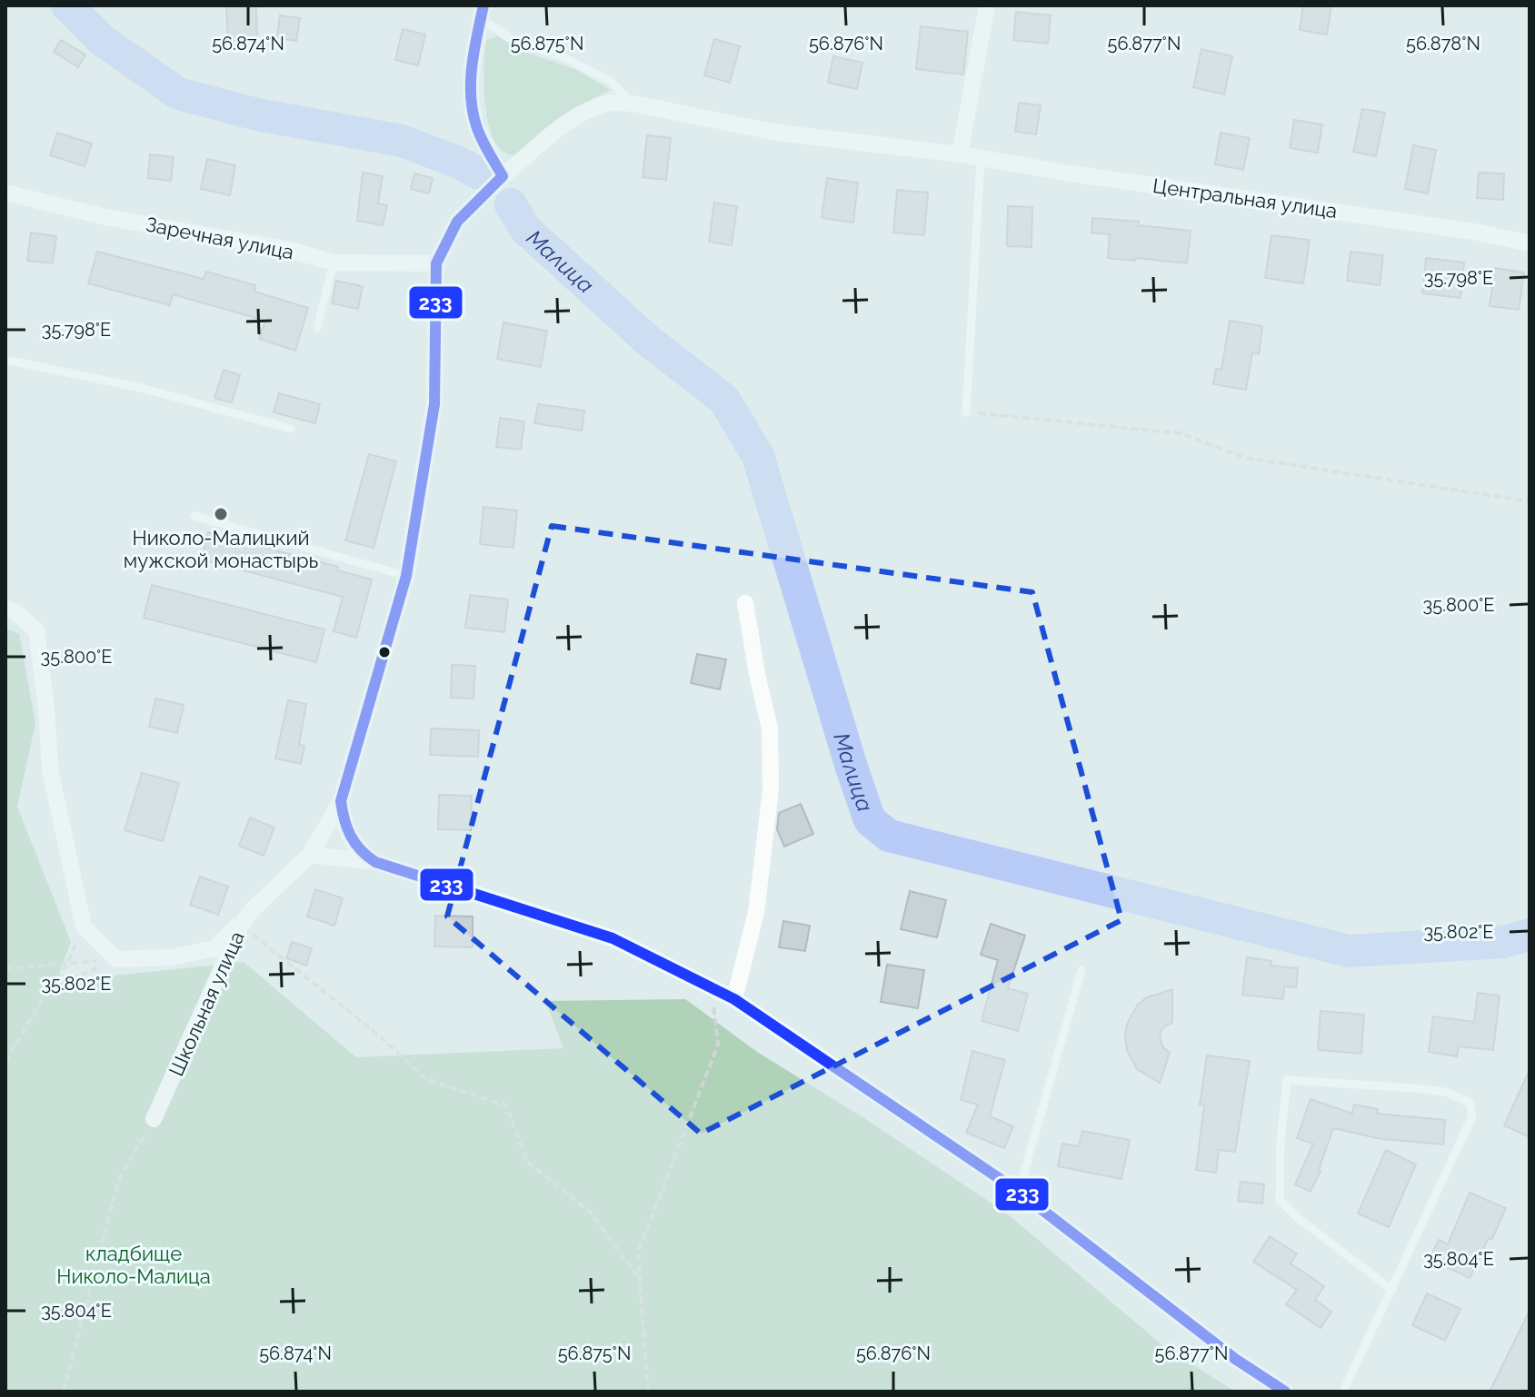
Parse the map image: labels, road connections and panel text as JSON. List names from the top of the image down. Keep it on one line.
{"streets":{"street":["Центральная улица","Заречная улица","Школьная улица"]},"crossings":[["Центральная улица","Школьная улица"],["Заречная улица","Школьная улица"]],"water":["Малица"],"parks":["кладбище Николо-Малица"],"places":["Николо-Малицкий мужской монастырь"],"lines":["transit line 233"],"coordinates":["56.874°N","56.875°N","56.876°N","56.877°N","56.878°N","35.798°E","35.800°E","35.802°E","35.804°E"]}
